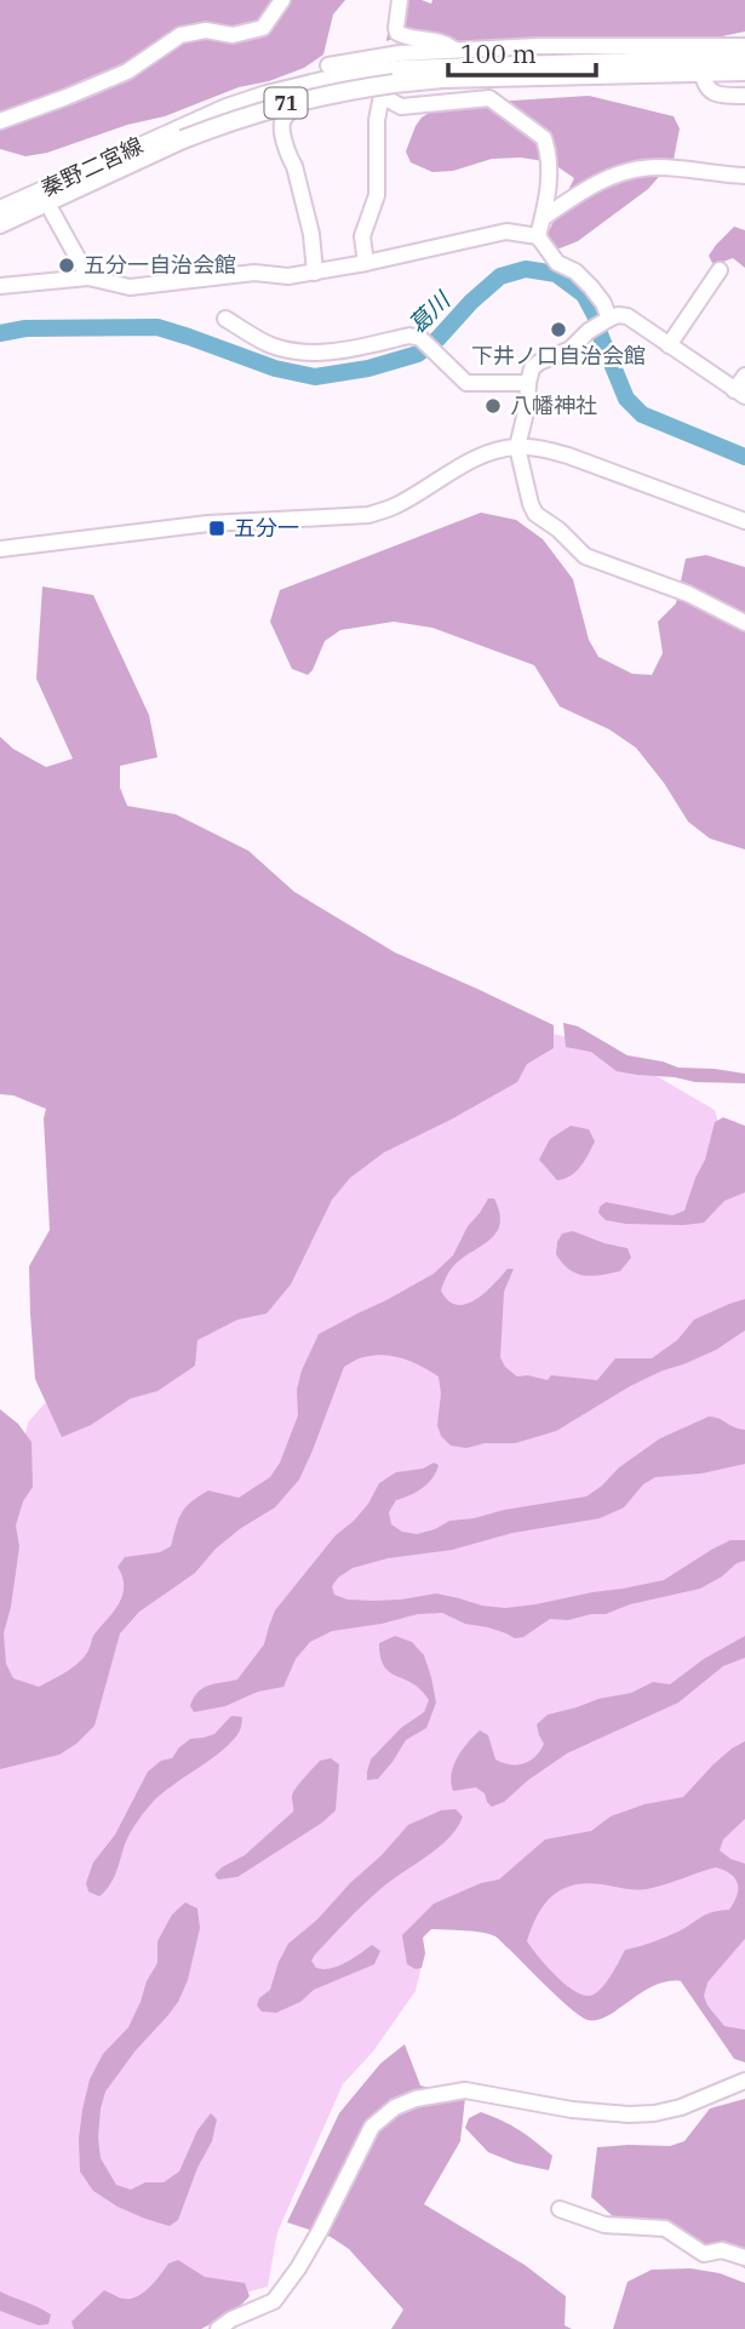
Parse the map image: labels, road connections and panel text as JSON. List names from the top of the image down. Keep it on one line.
{"streets":{"main road":["71","秦野二宮線"]},"crossings":[["71","秦野二宮線"]],"water":["葛川"],"places":{"other":["五分一自治会館","下井ノ口自治会館","八幡神社"],"transit":["五分一"]},"scale_bar":"100 m"}
